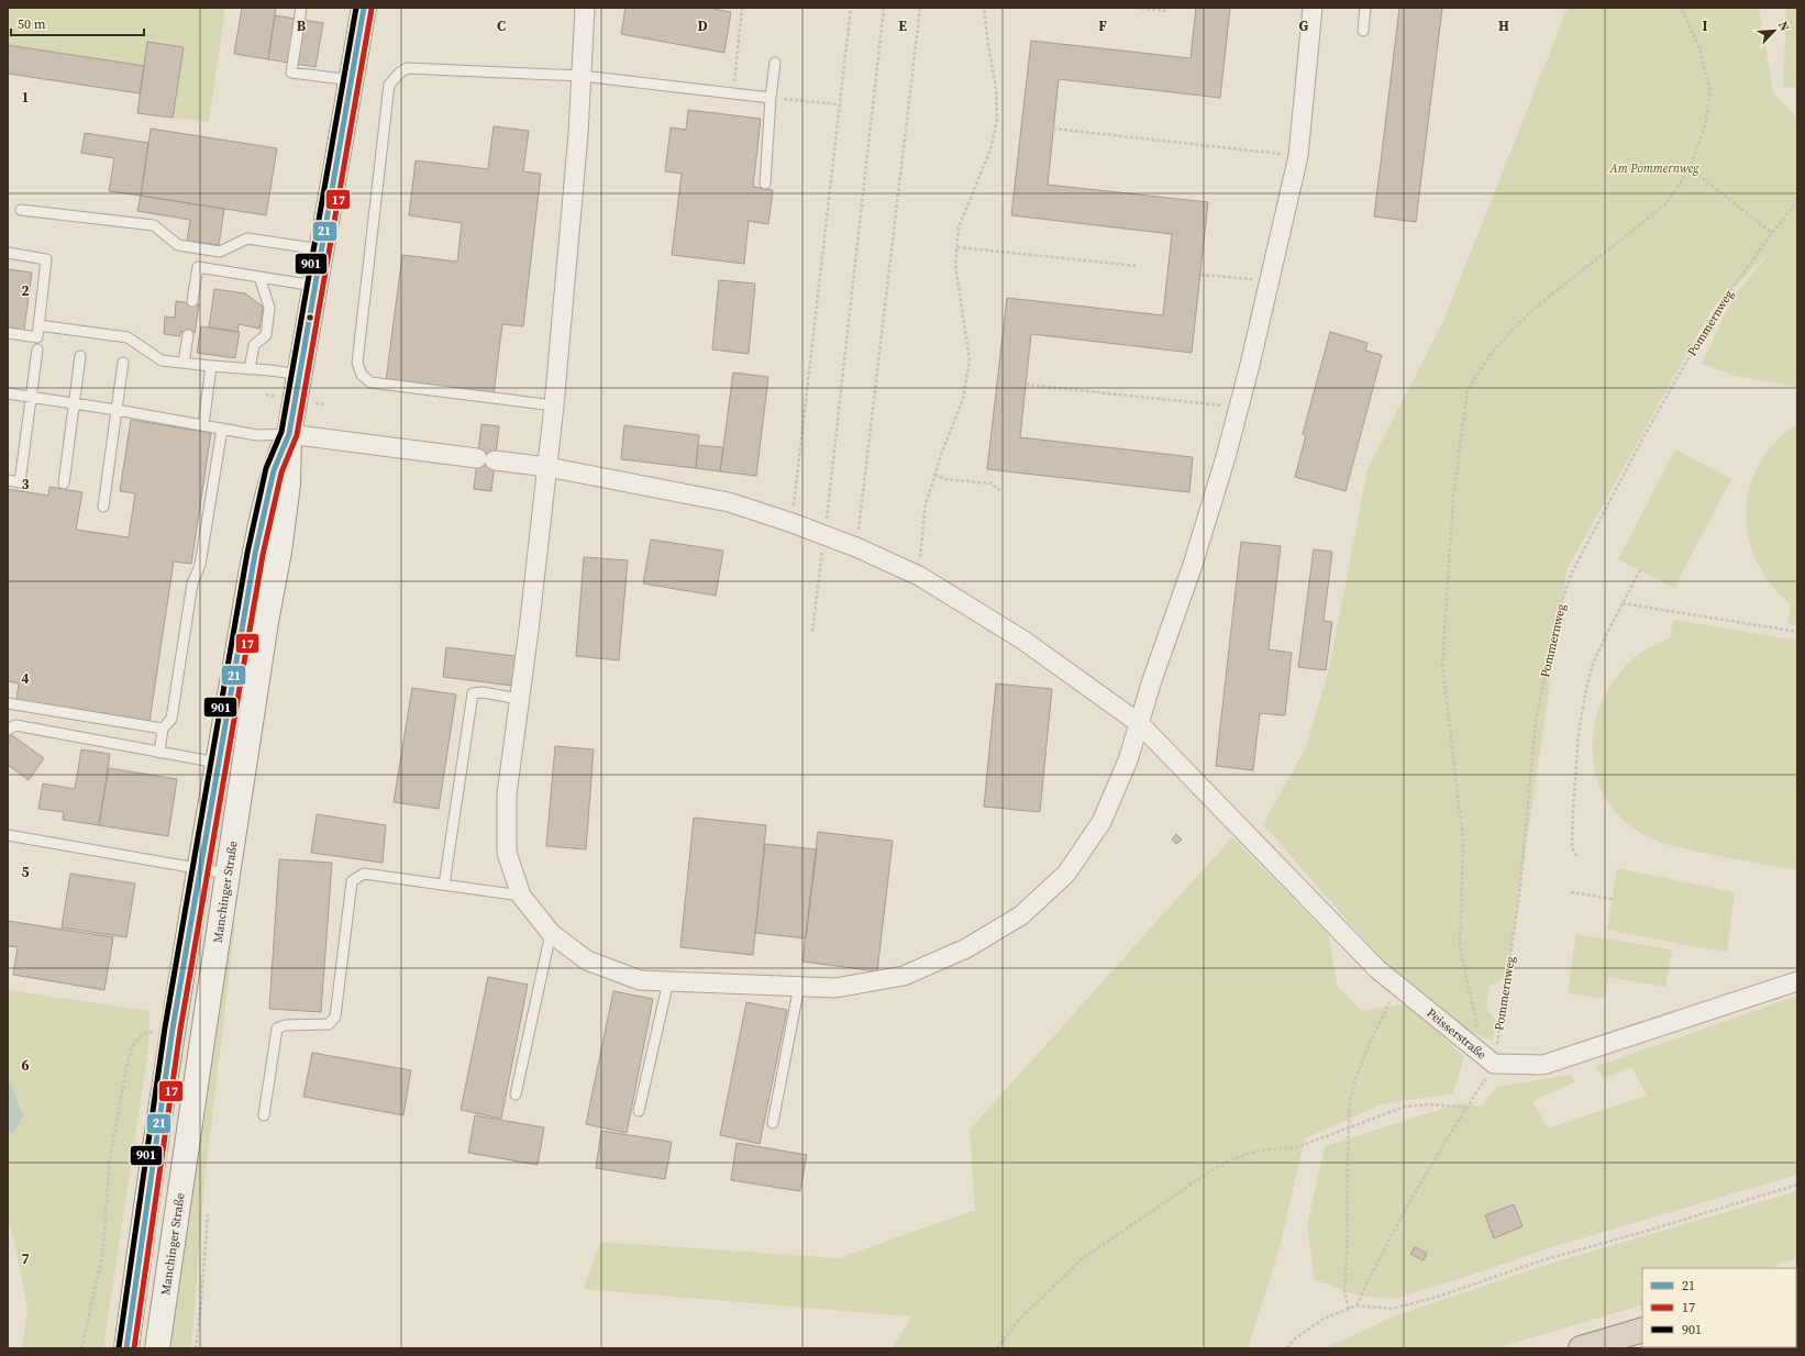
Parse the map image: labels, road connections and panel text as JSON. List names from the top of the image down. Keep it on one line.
{"streets":{"main road":["Manchinger Straße"],"street":["Peisserstraße"],"path":["Pommernweg"]},"crossings":[["Pommernweg","Peisserstraße"],["Manchinger Straße","Peisserstraße"]],"parks":["Am Pommernweg"],"lines":["transit line 21","transit line 901","transit line 17"],"legend":["21","17","901"],"scale_bar":"50 m","north":"top right","grid":{"columns":["B","C","D","E","F","G","H","I"],"rows":["1","2","3","4","5","6","7"]}}
